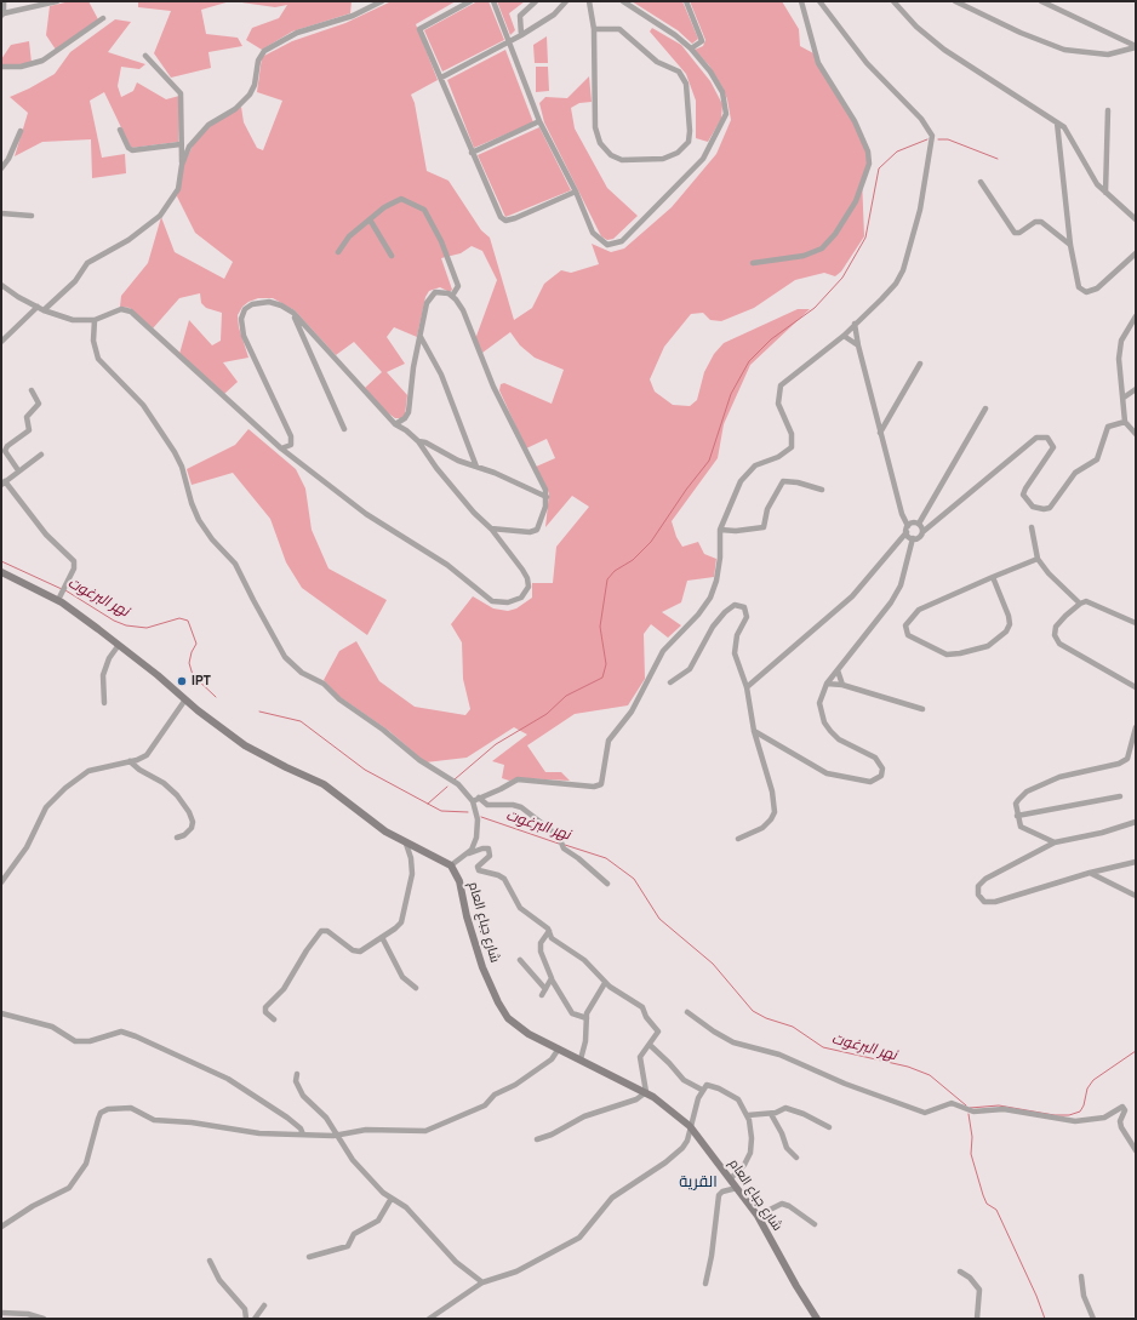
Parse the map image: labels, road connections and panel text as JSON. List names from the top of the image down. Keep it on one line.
{"streets":{"main road":["شارع جباع العام"]},"districts":["القرية"],"water":["نهر البرغوت"],"places":["IPT"]}
